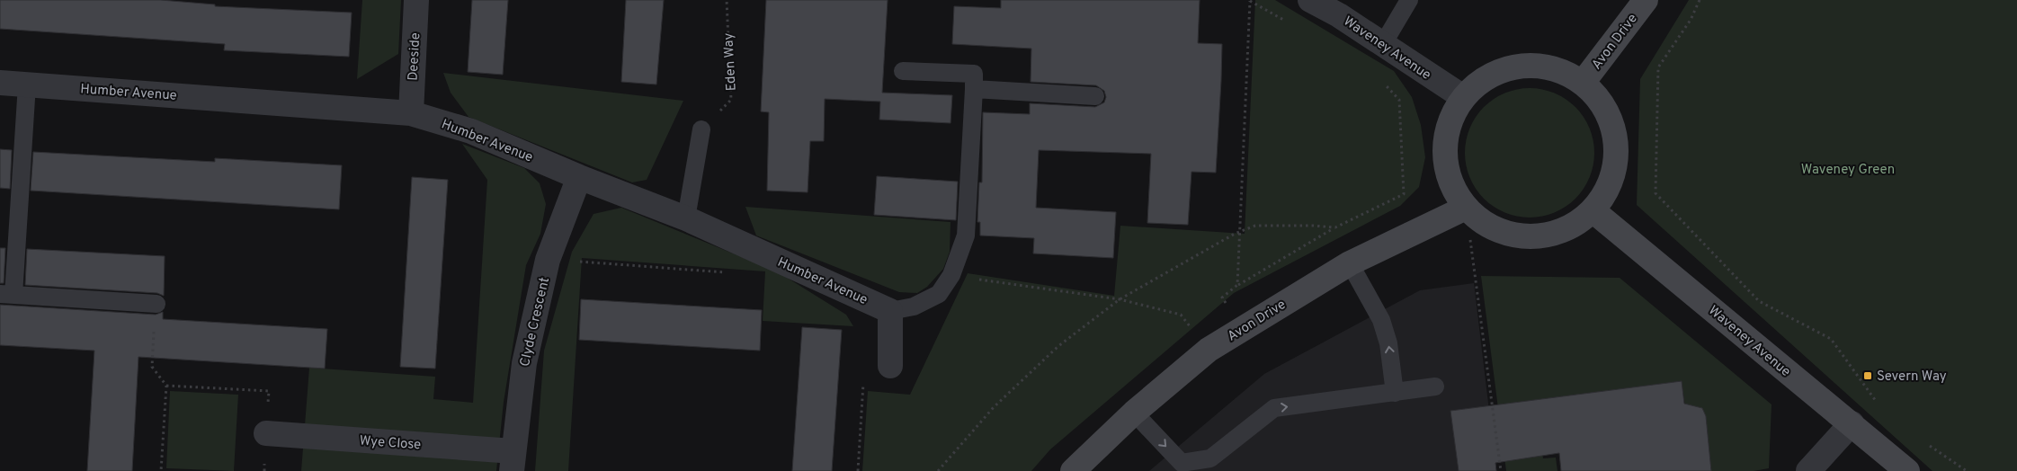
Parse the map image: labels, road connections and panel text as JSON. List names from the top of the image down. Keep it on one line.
{"streets":{"street":["Avon Drive","Waveney Avenue","Deeside","Humber Avenue","Clyde Crescent","Wye Close"],"path":["Eden Way"]},"crossings":[["Deeside","Humber Avenue"],["Humber Avenue","Clyde Crescent"],["Clyde Crescent","Wye Close"]],"parks":["Waveney Green"],"places":{"transit":["Severn Way"]}}
